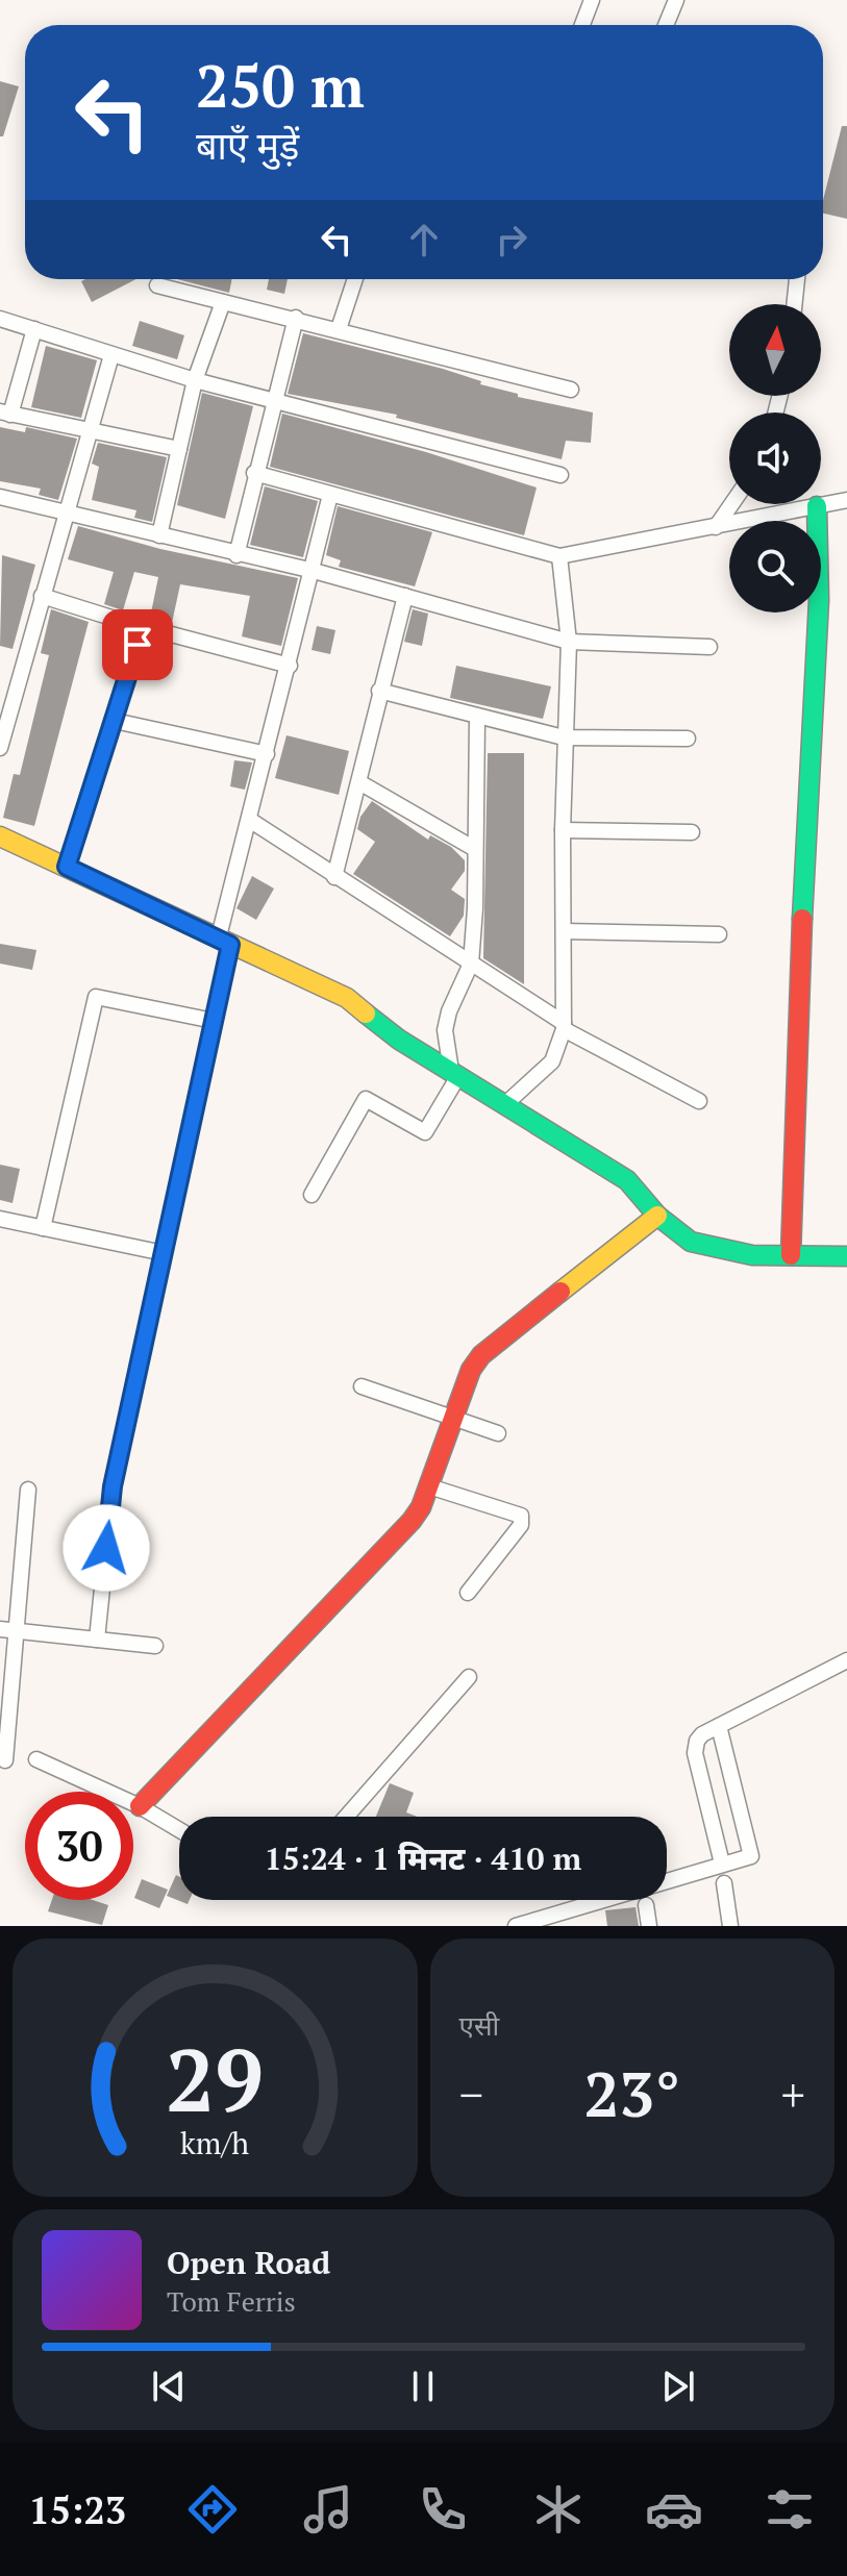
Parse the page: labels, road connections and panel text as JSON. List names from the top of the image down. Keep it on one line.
{"north":"top","page":{"turn":["250 m","बाएँ मुड़ें"],"limit":"30","trip":"15:24 · 1 मिनट · 410 m","tile":"एसी","heat":["−","23°","+"],"song":["Open Road","Tom Ferris"],"tabs":"15:23","gauge":["29","km/h"]}}
